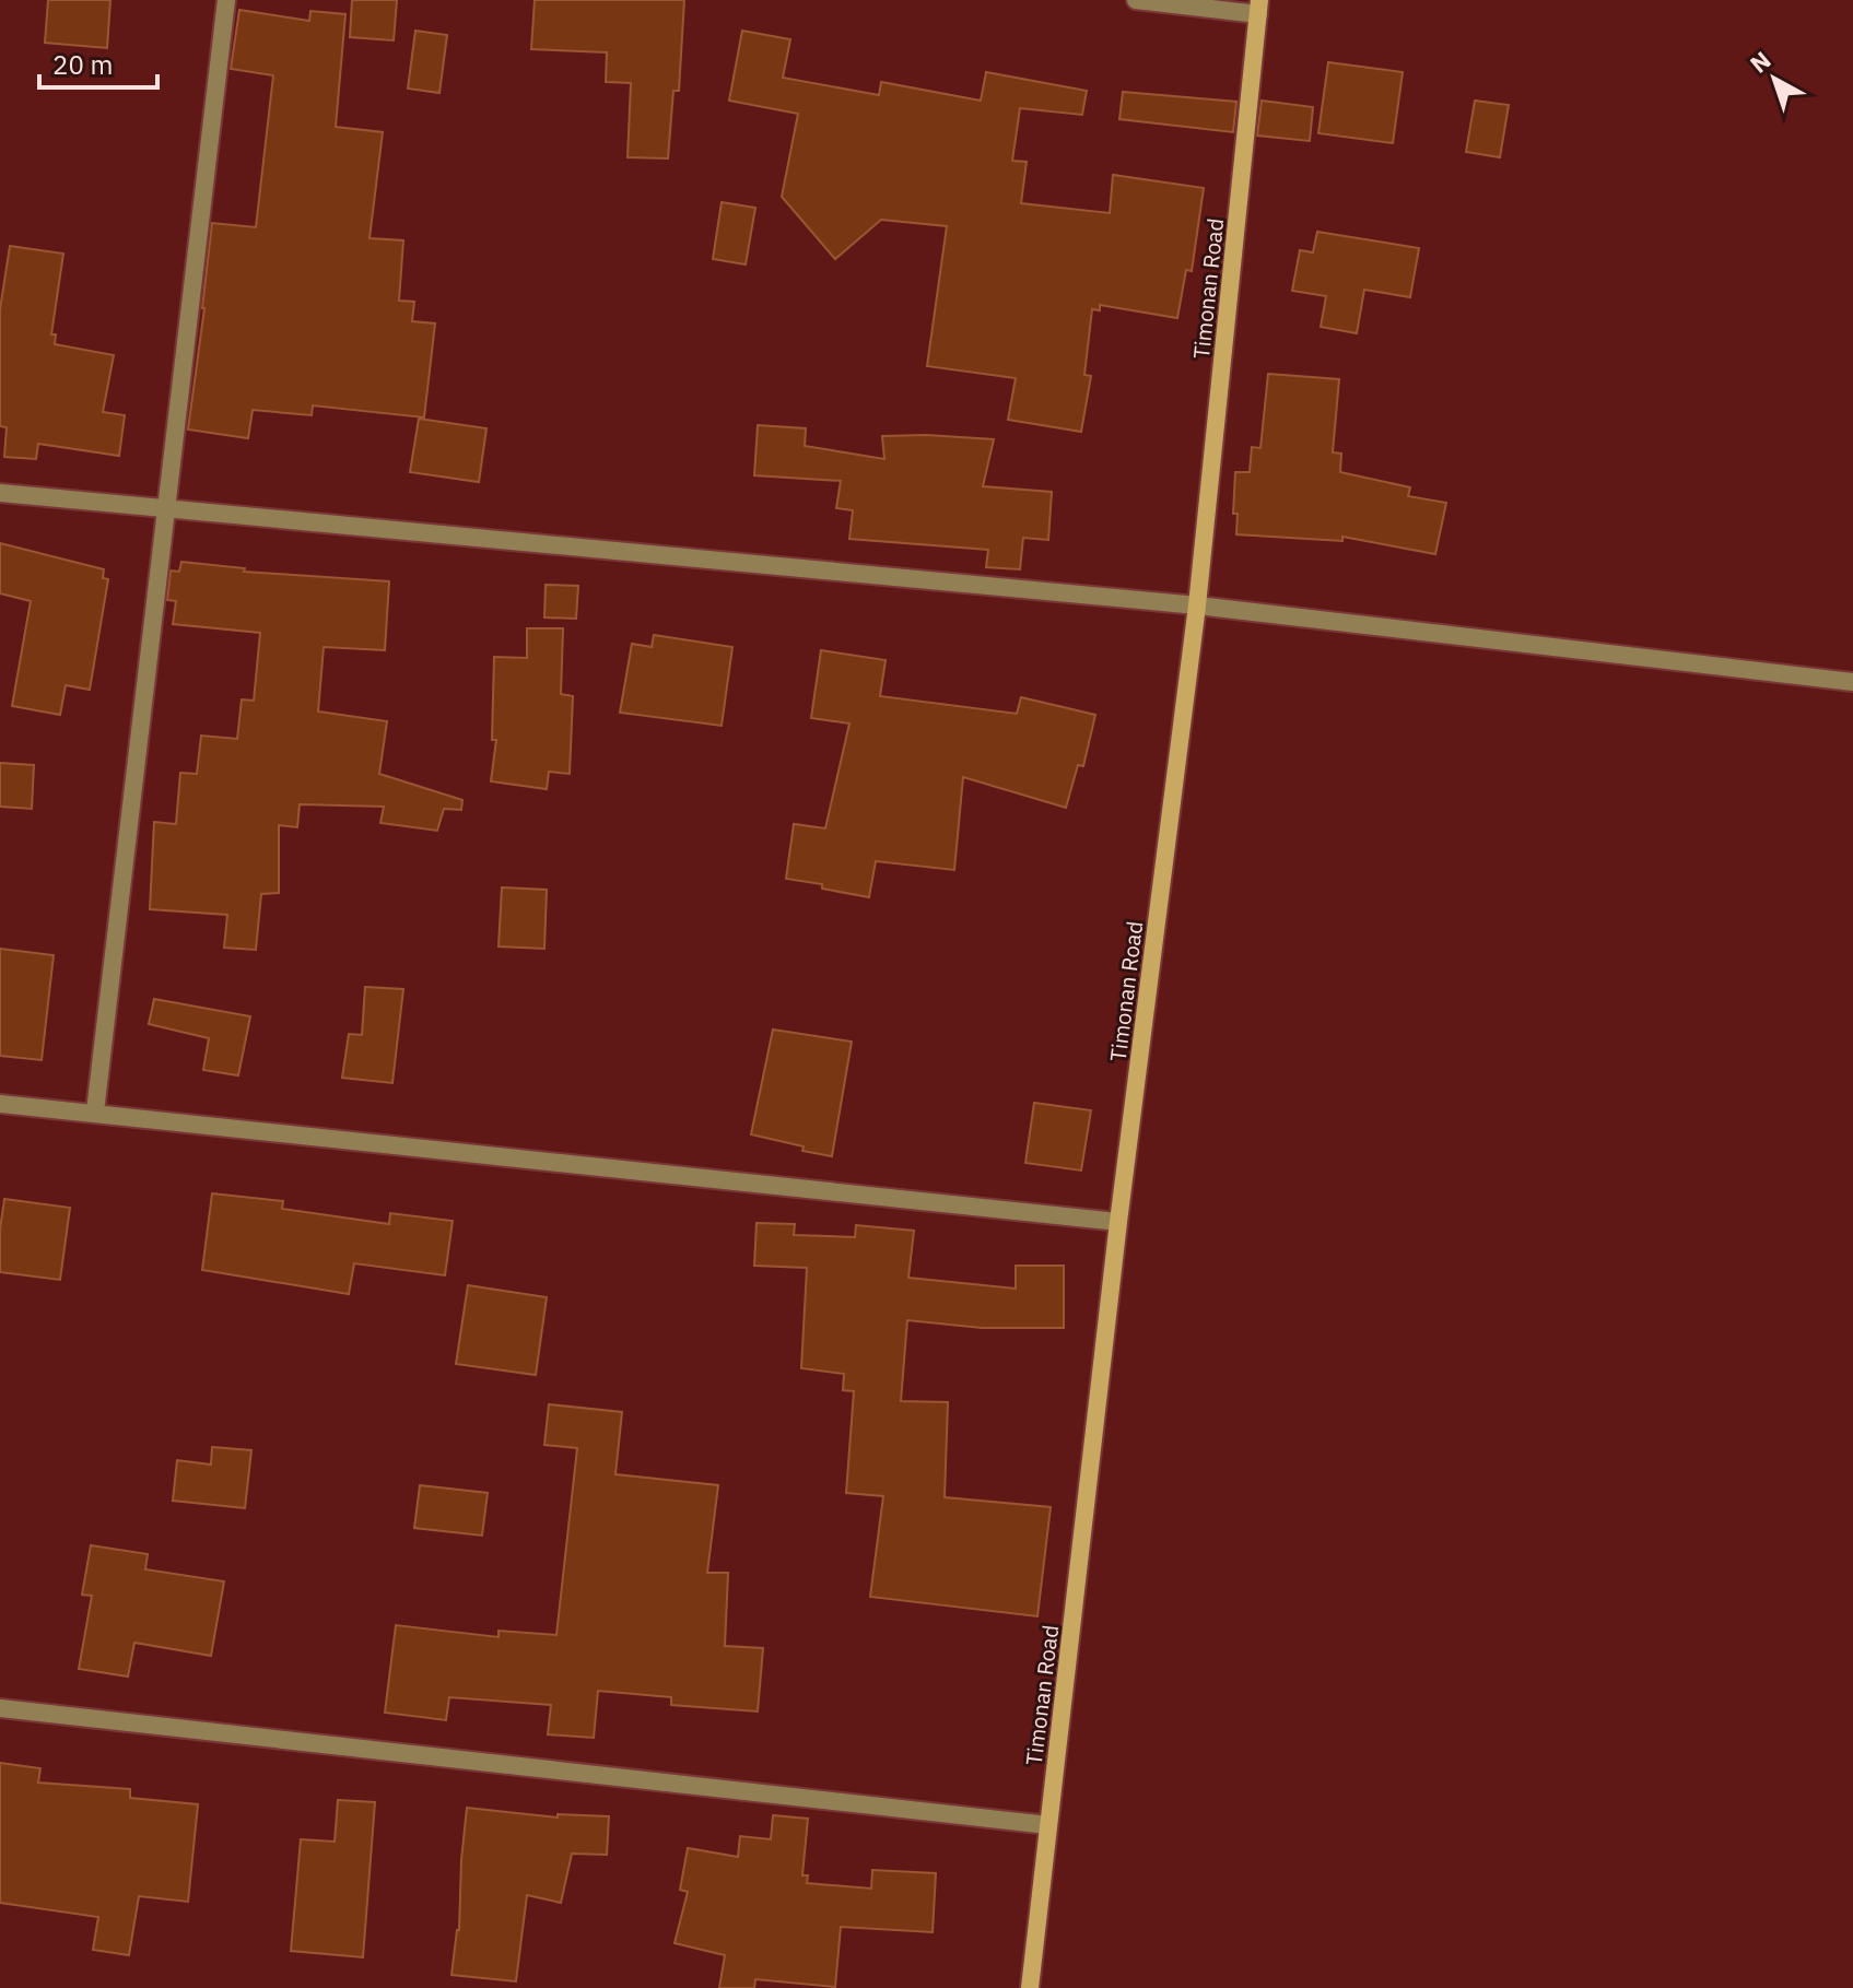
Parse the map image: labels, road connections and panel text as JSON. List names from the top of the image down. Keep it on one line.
{"streets":{"street":["Timonan Road"]},"scale_bar":"20 m","north":"top left"}
